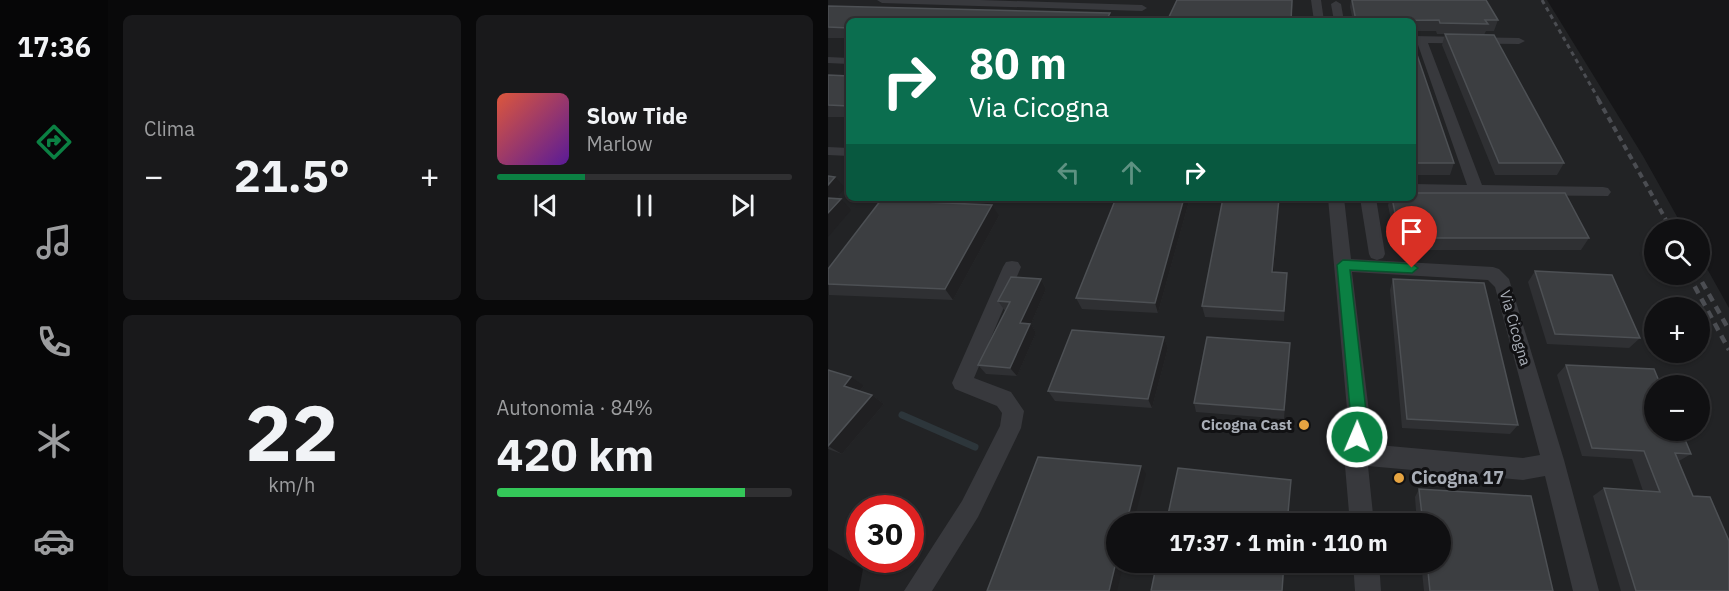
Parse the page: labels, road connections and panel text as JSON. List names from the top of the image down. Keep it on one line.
{"streets":{"street":["Via Cicogna"]},"places":["Cicogna Cast","Cicogna 17"],"page":{"tabs":"17:36","tile":["Clima",["22","km/h"],["Autonomia · 84%","420 km"]],"turn":["80 m","Via Cicogna"],"song":["Slow Tide","Marlow"],"heat":["−","21.5°","+"],"map_buttons":["+","−"],"limit":"30","trip":"17:37 · 1 min · 110 m"}}
